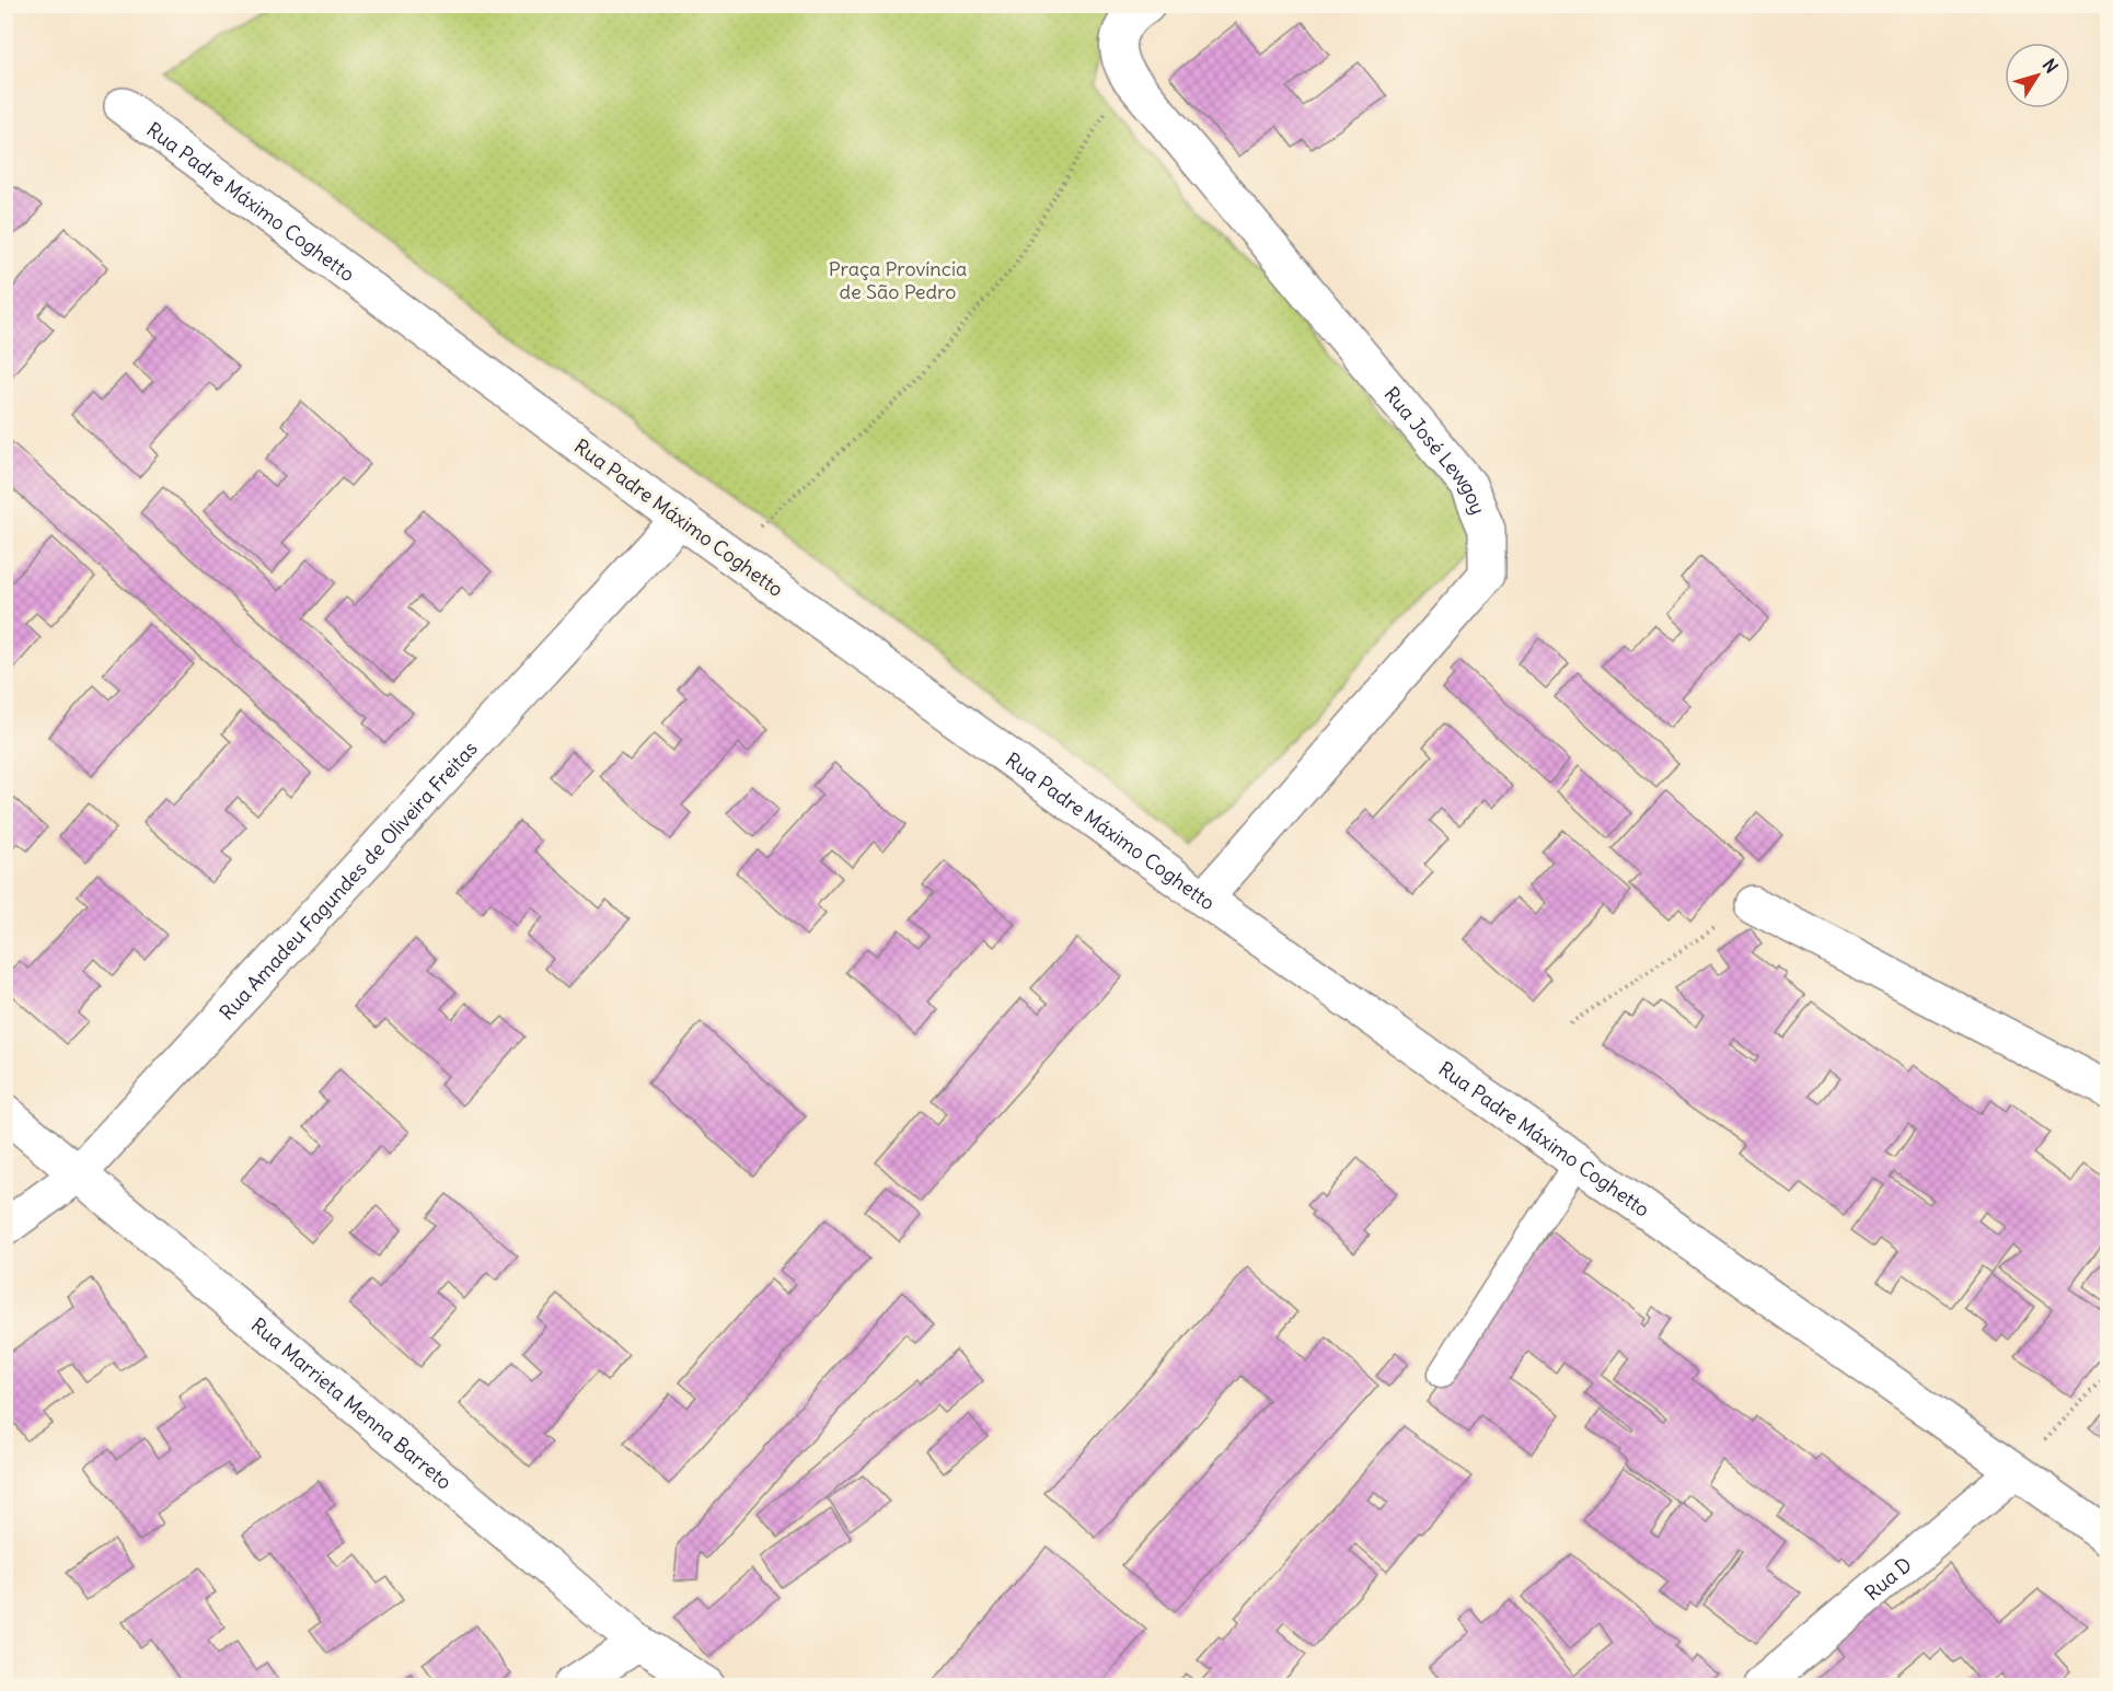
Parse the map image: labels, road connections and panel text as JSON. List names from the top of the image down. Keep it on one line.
{"streets":{"street":["Rua Padre Máximo Coghetto","Rua José Lewgoy","Rua Amadeu Fagundes de Oliveira Freitas","Rua Marrieta Menna Barreto","Rua D"]},"crossings":[["Rua Padre Máximo Coghetto","Rua José Lewgoy"],["Rua Padre Máximo Coghetto","Rua Amadeu Fagundes de Oliveira Freitas"],["Rua Padre Máximo Coghetto","Rua D"],["Rua Amadeu Fagundes de Oliveira Freitas","Rua Marrieta Menna Barreto"]],"parks":["Praça Província de São Pedro"],"north":"top right"}
